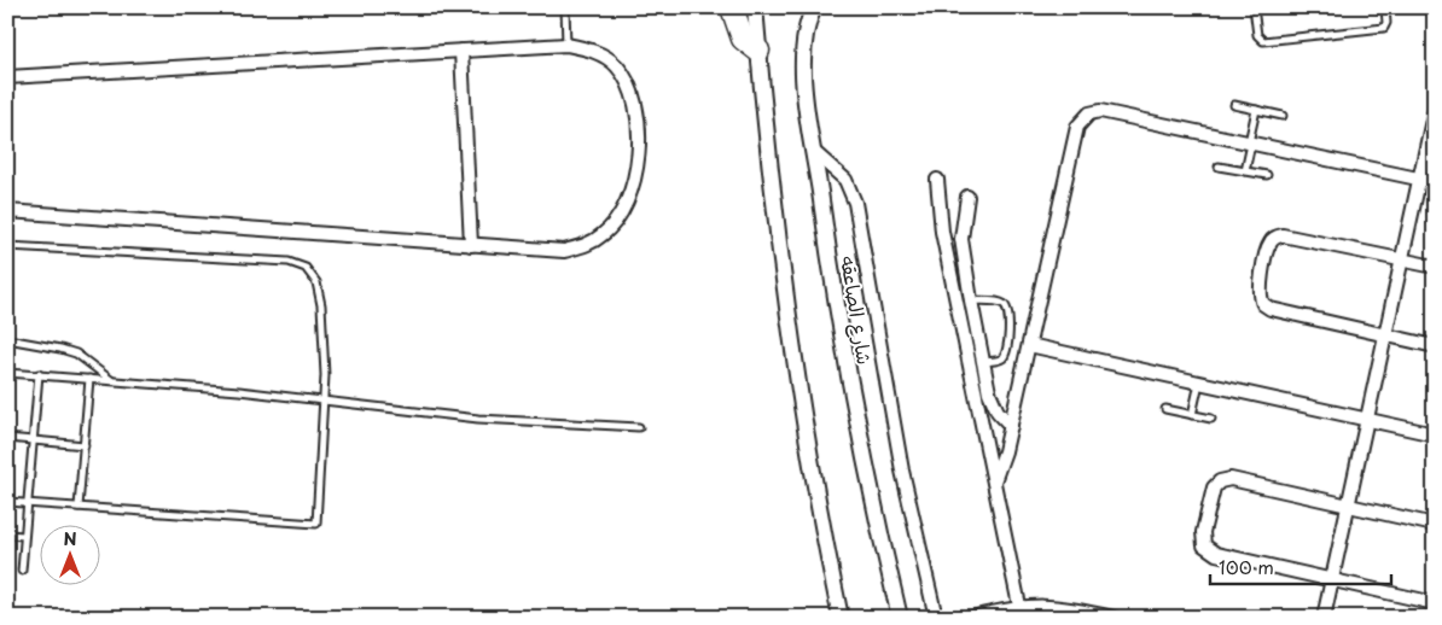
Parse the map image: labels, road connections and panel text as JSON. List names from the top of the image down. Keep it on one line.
{"streets":{"street":["شارع الصاعقه"]},"scale_bar":"100 m","north":"top"}
